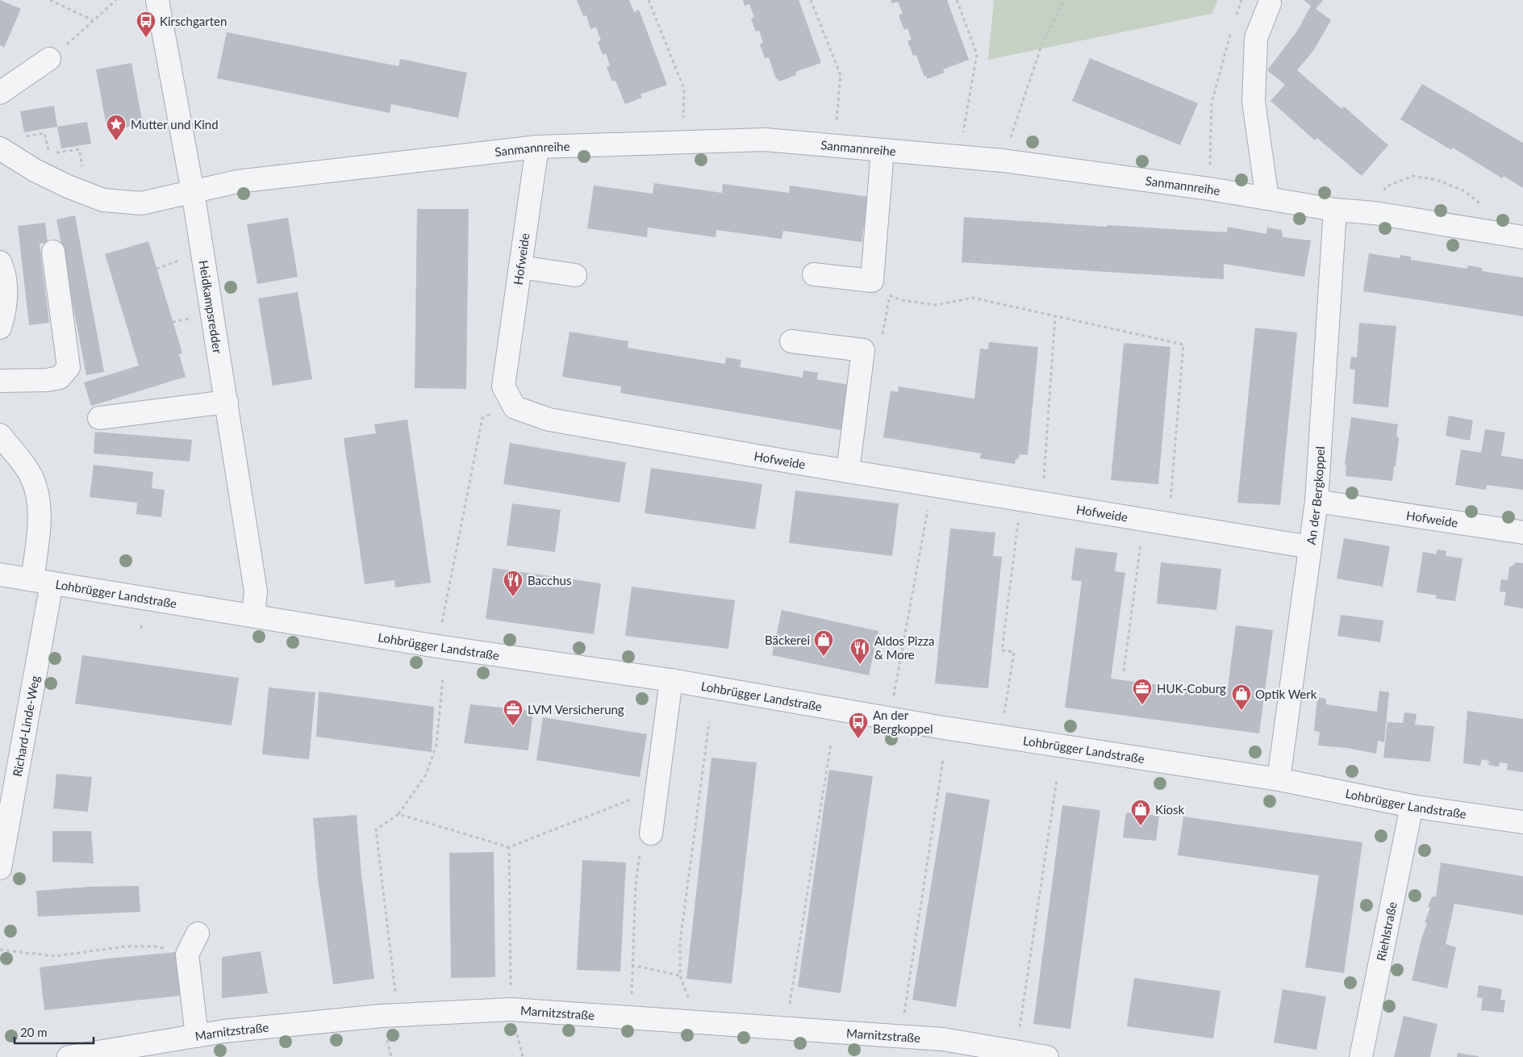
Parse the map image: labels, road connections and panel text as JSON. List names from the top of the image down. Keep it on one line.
{"streets":{"street":["Sanmannreihe","Hofweide","Heidkampsredder","An der Bergkoppel","Lohbrügger Landstraße","Richard-Linde-Weg","Riehlstraße","Marnitzstraße"]},"crossings":[["Sanmannreihe","Hofweide"],["Sanmannreihe","Heidkampsredder"],["Sanmannreihe","An der Bergkoppel"],["Hofweide","An der Bergkoppel"],["Heidkampsredder","Lohbrügger Landstraße"],["An der Bergkoppel","Lohbrügger Landstraße"],["Lohbrügger Landstraße","Richard-Linde-Weg"],["Lohbrügger Landstraße","Riehlstraße"]],"places":{"bus stop":["Kirschgarten","An der Bergkoppel"],"place":["Mutter und Kind"],"restaurant":["Bacchus","Aldos Pizza & More"],"shop":["Bäckerei","Optik Werk","Kiosk"],"office":["HUK-Coburg","LVM Versicherung"]},"scale_bar":"20 m"}
